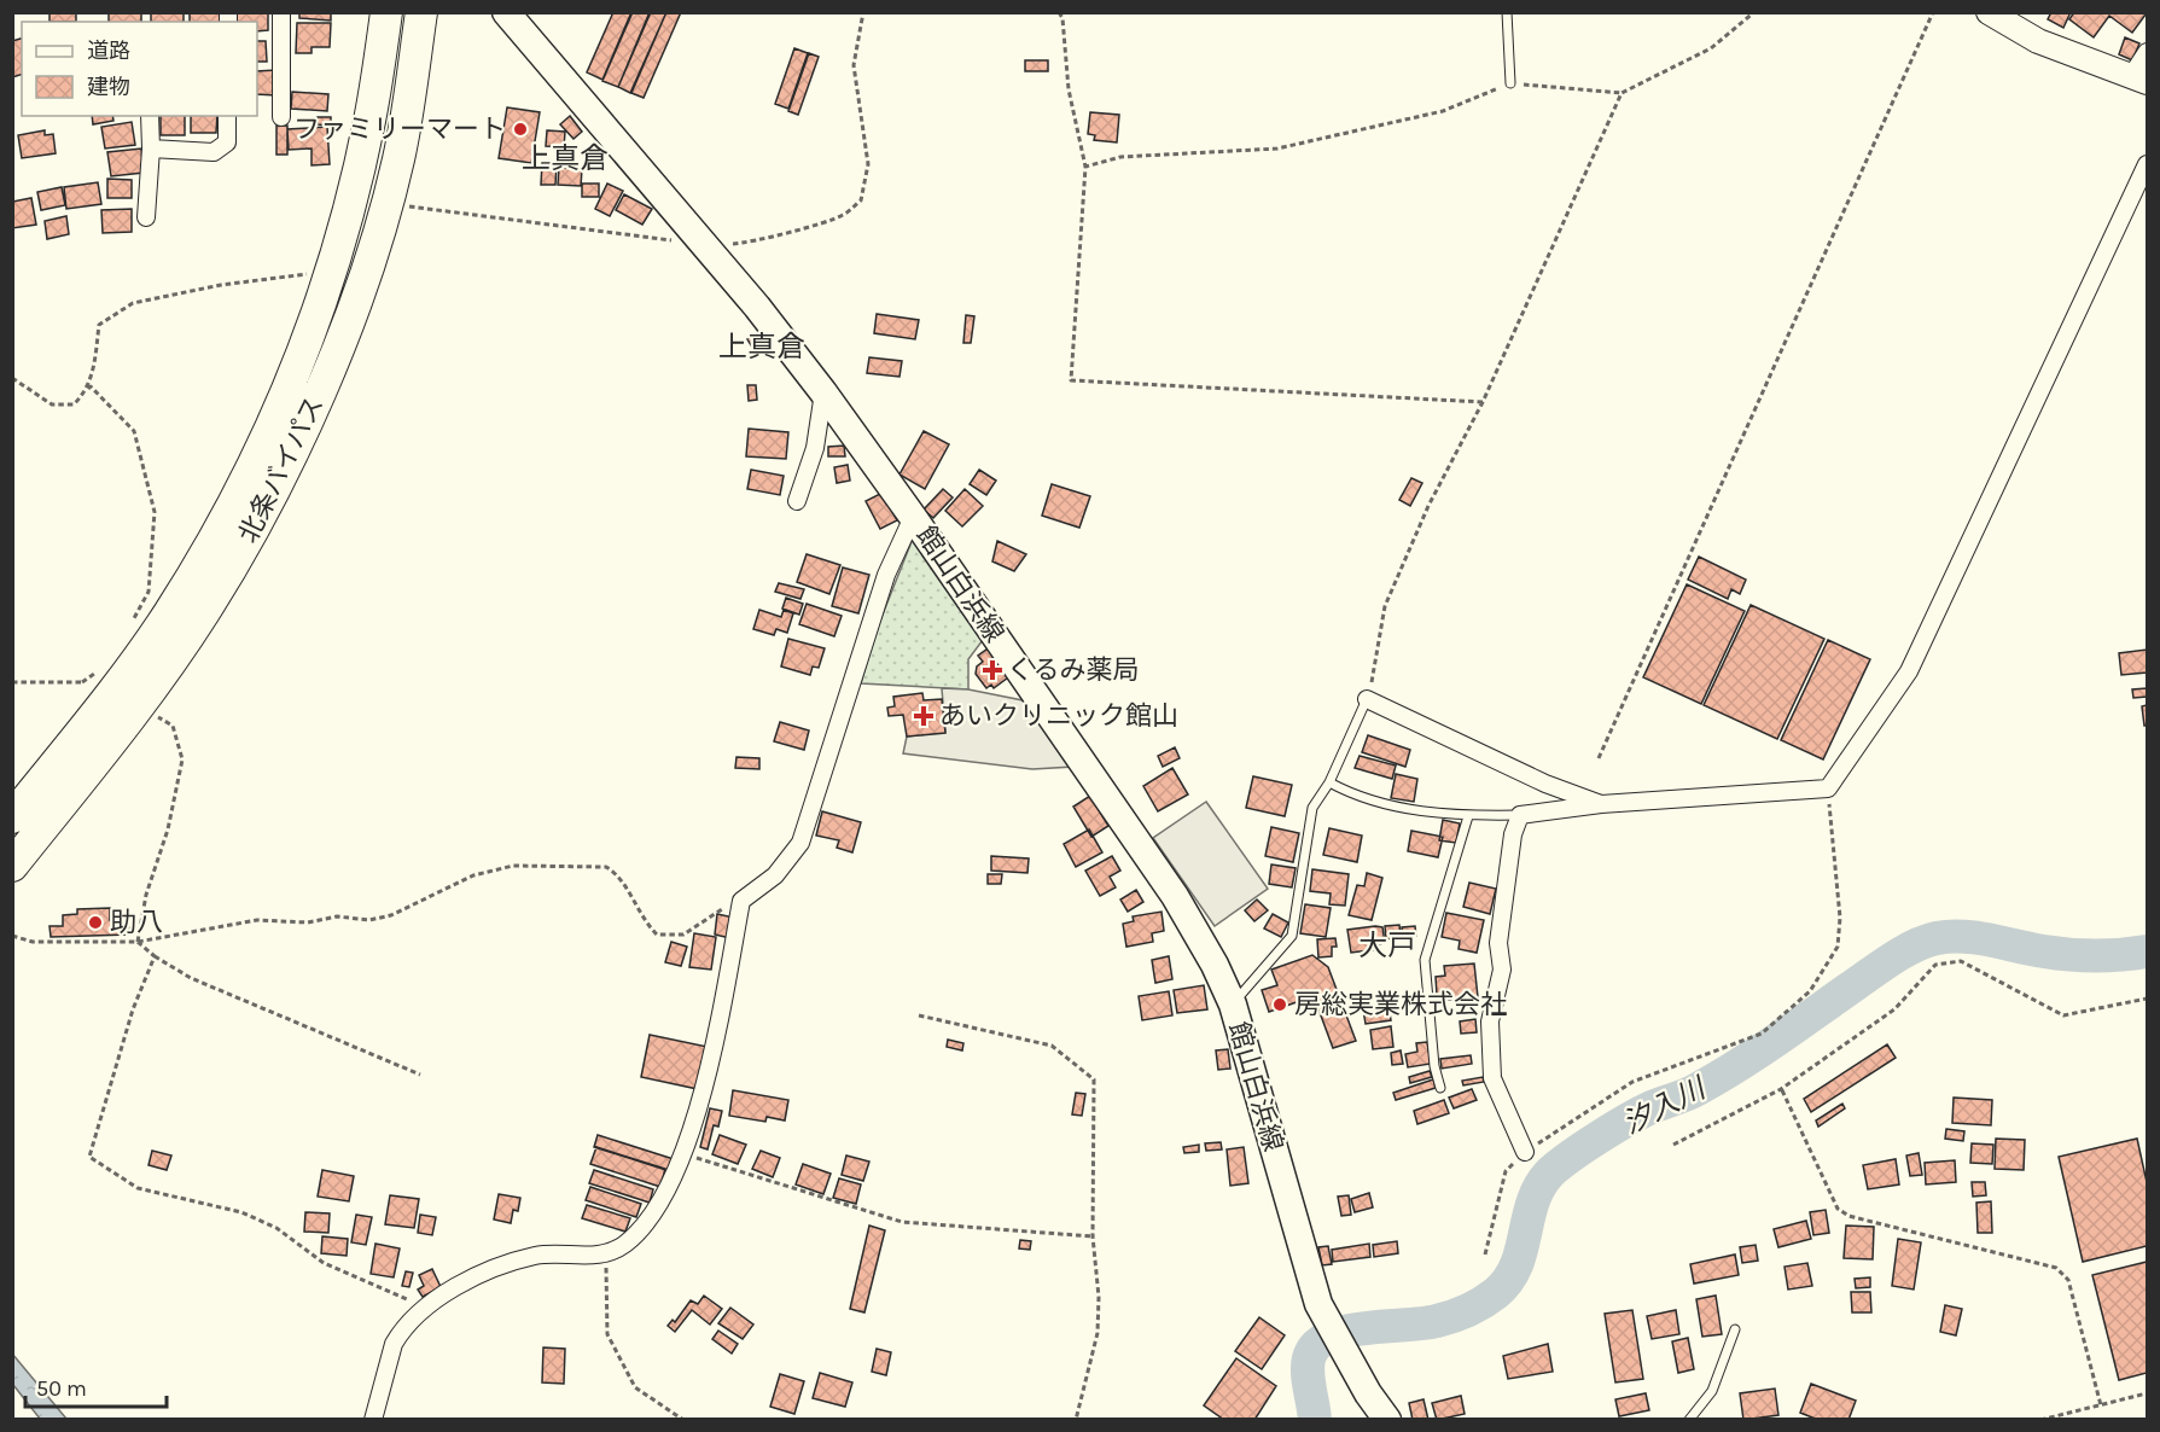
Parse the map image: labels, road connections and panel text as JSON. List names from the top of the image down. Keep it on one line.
{"streets":{"highway":["北条バイパス"],"main road":["館山白浜線"]},"districts":["上真倉","上真倉","大戸"],"water":["汐入川"],"places":{"other":["ファミリーマート","助八","房総実業株式会社"],"health":["くるみ薬局","あいクリニック館山"]},"legend":["道路","建物"],"scale_bar":"50 m"}
